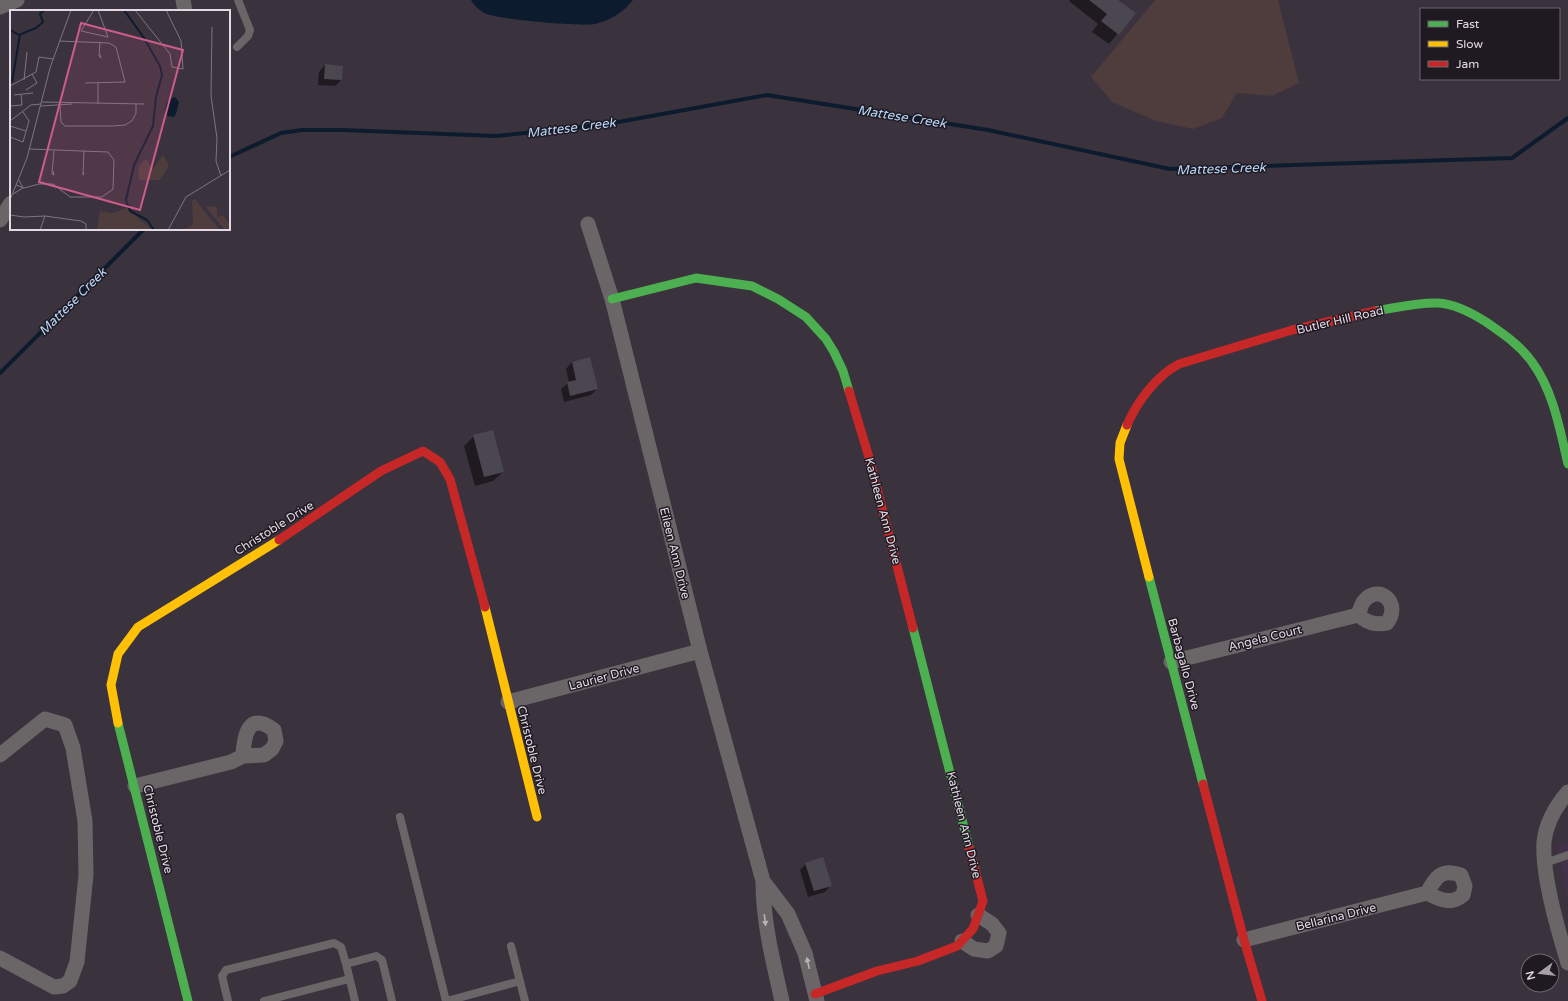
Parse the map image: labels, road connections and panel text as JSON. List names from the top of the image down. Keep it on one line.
{"streets":{"street":["Butler Hill Road","Kathleen Ann Drive","Christoble Drive","Eileen Ann Drive","Angela Court","Barbagallo Drive","Laurier Drive","Bellarina Drive"]},"crossings":[["Butler Hill Road","Barbagallo Drive"],["Kathleen Ann Drive","Eileen Ann Drive"],["Christoble Drive","Laurier Drive"],["Eileen Ann Drive","Laurier Drive"],["Angela Court","Barbagallo Drive"],["Barbagallo Drive","Bellarina Drive"]],"water":["Mattese Creek"],"legend":["Fast","Slow","Jam"],"north":"left"}
